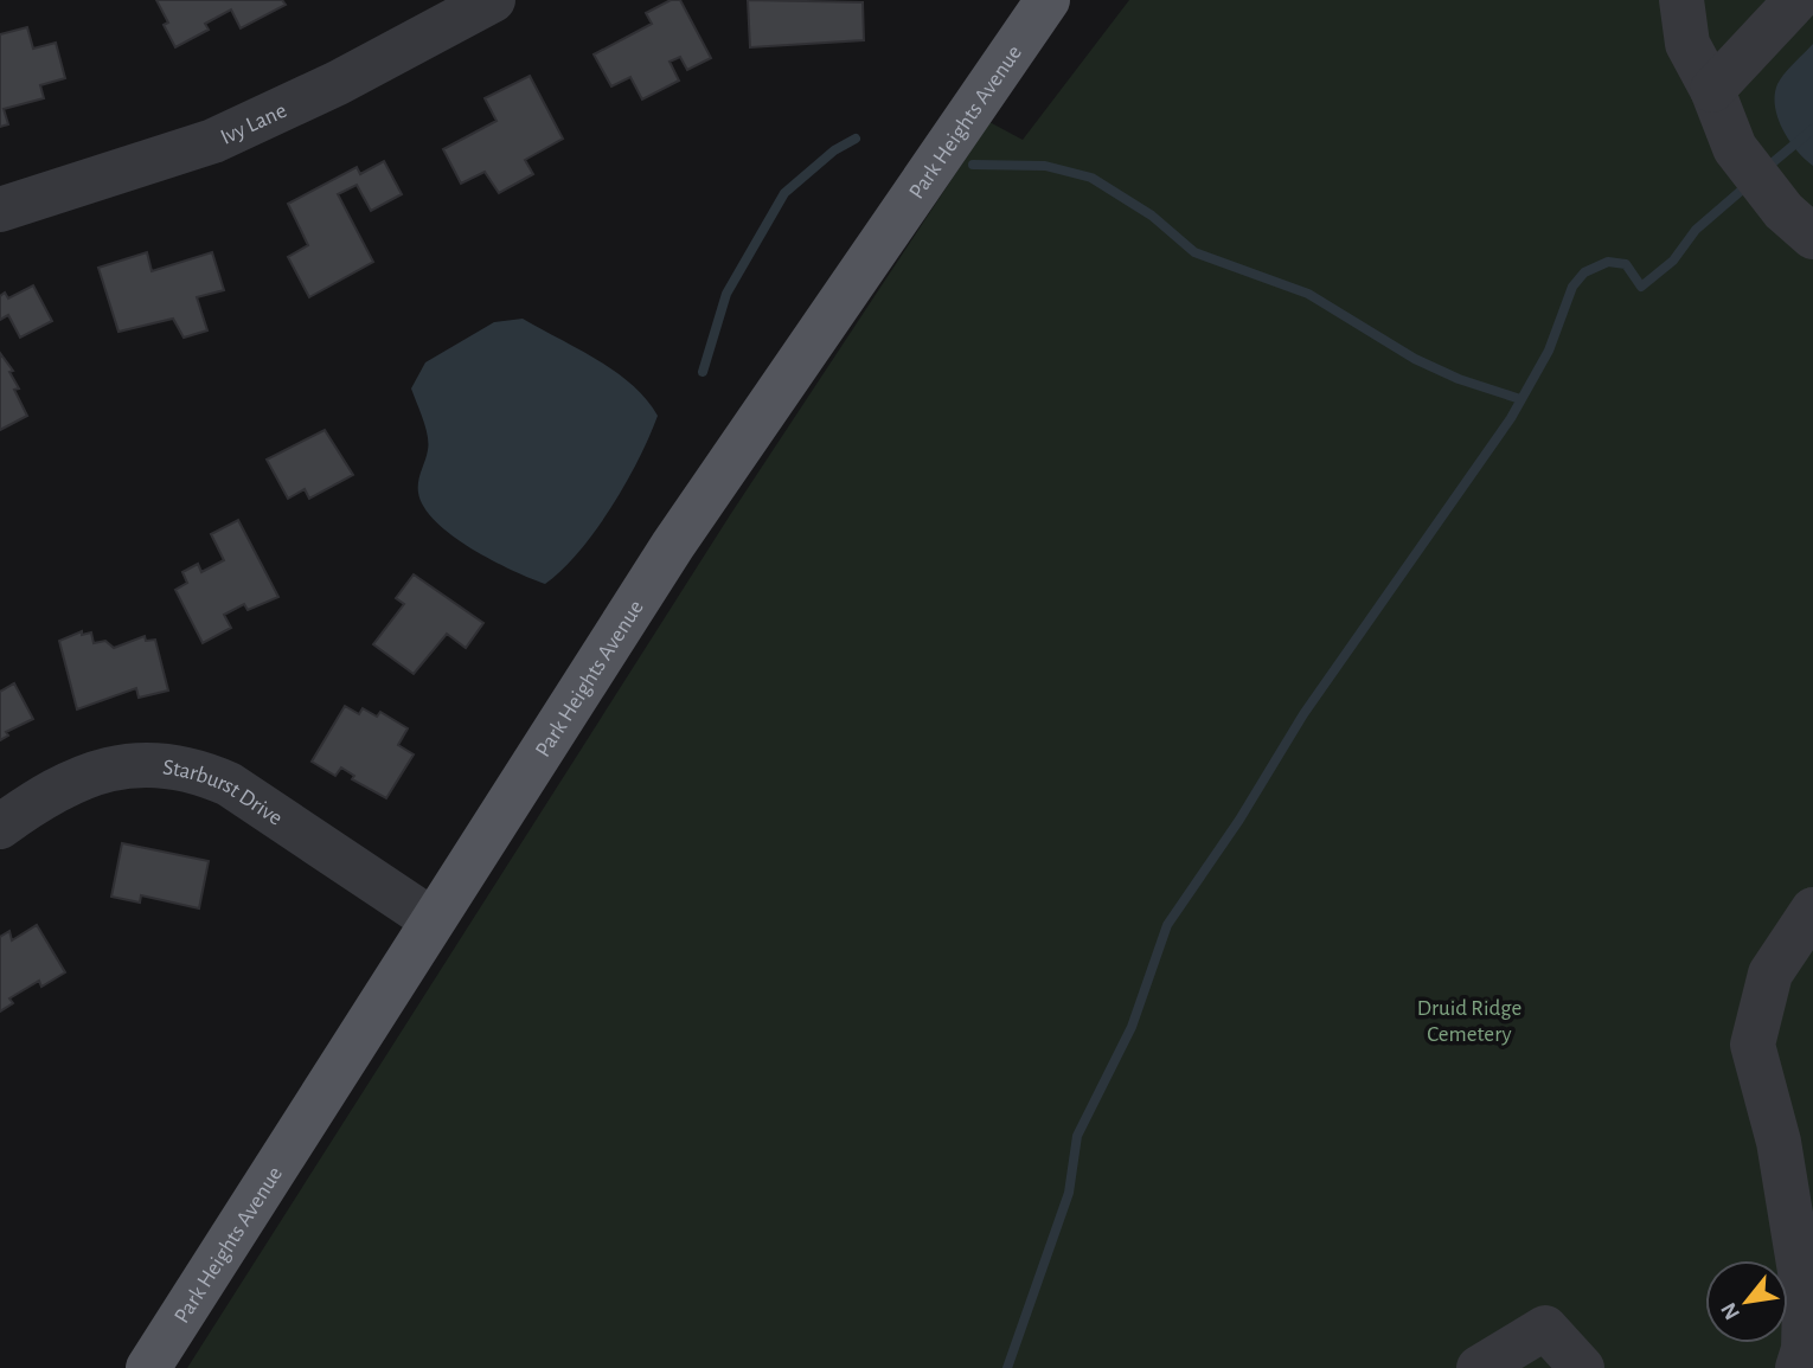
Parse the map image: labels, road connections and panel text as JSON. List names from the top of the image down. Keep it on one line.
{"streets":{"main road":["Park Heights Avenue"],"street":["Ivy Lane","Starburst Drive"]},"crossings":[["Park Heights Avenue","Starburst Drive"]],"parks":["Druid Ridge Cemetery"],"north":"bottom left"}
